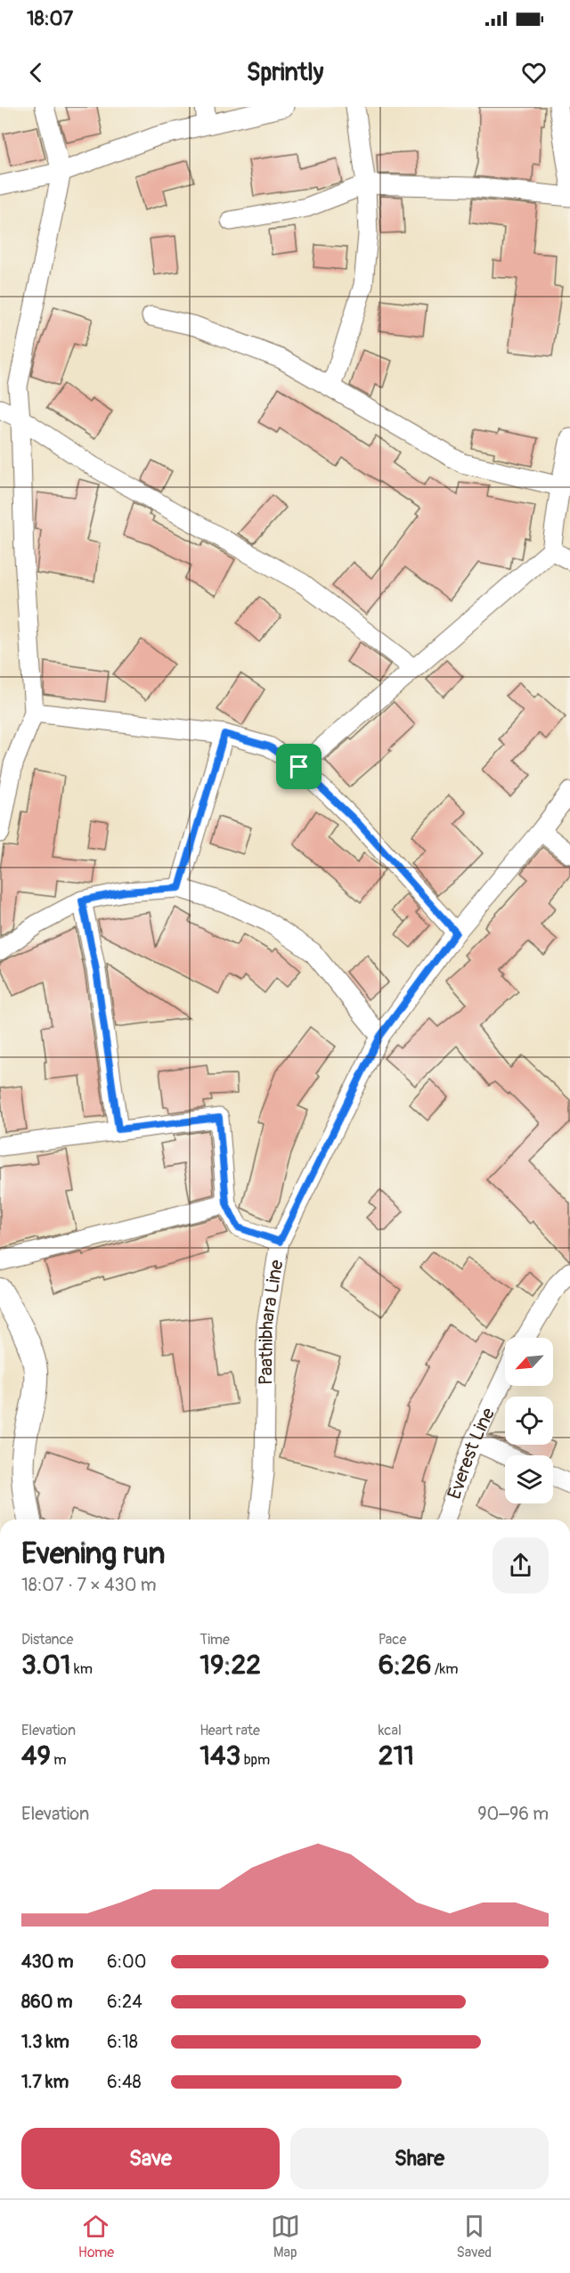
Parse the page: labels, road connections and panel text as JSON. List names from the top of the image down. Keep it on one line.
{"streets":{"street":["Paathibhara Line","Everest Line"]},"north":"bottom left","page":{"status":"18:07","header":"Sprintly","heading":["Evening run","18:07 · 7 × 430 m"],"stats":[["Distance","3.01 km"],["Time","19:22"],["Pace","6:26 /km"],["Elevation","49 m"],["Heart rate","143 bpm"],["kcal","211"]],"chart":["Elevation","90–96 m"],"list":[{"name":"430 m","note":"6:00"},{"name":"860 m","note":"6:24"},{"name":"1.3 km","note":"6:18"},{"name":"1.7 km","note":"6:48"}],"buttons":["Save","Share"],"tabs":["Home","Map","Saved"]}}
